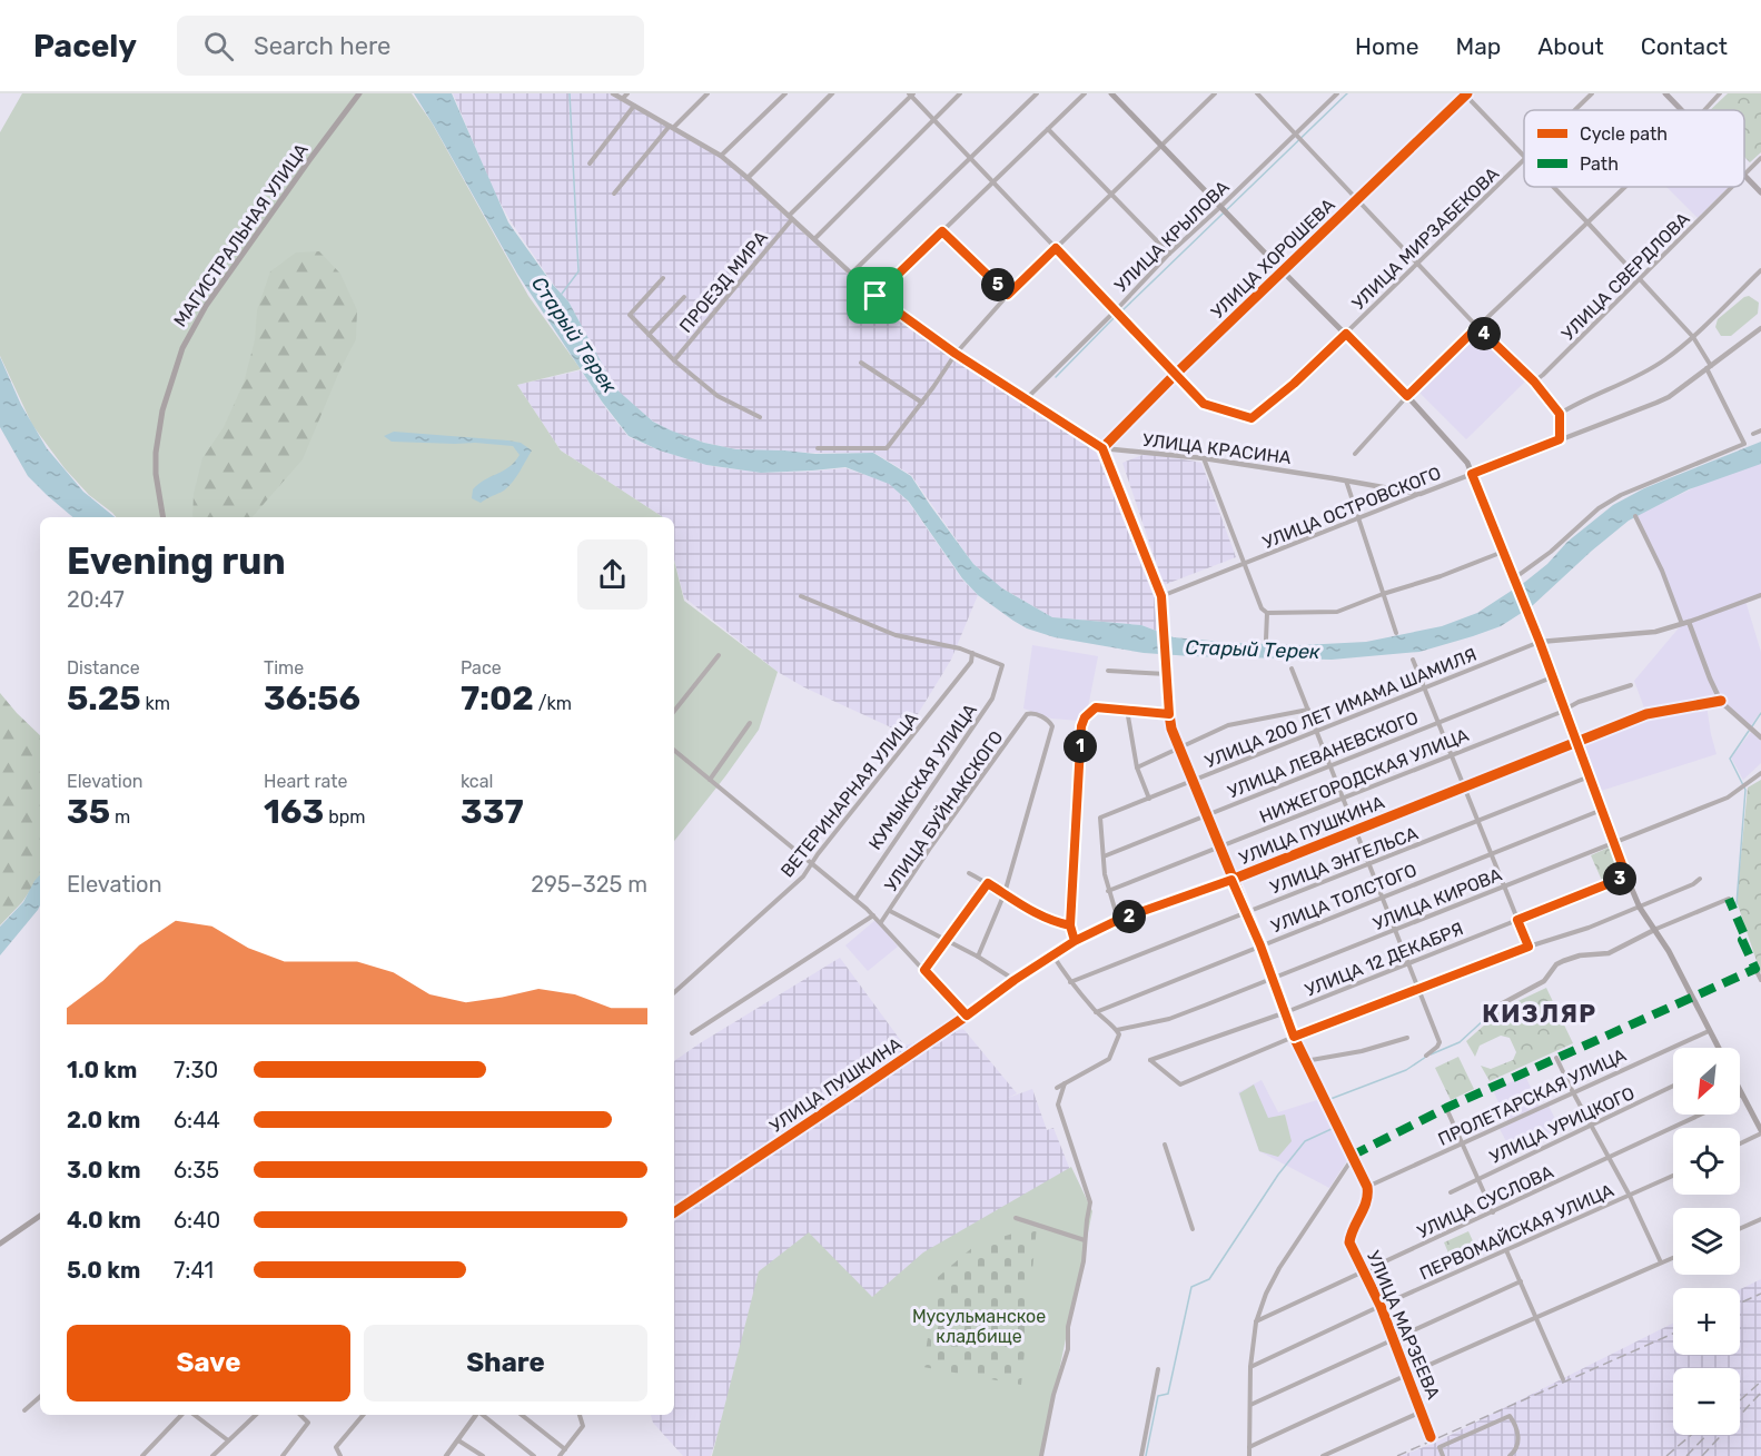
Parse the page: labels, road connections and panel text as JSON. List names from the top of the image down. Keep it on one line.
{"streets":{"main road":["МАГИСТРАЛЬНАЯ УЛИЦА"],"street":["УЛИЦА КРЫЛОВА","УЛИЦА МИРЗАБЕКОВА","УЛИЦА ХОРОШЕВА","УЛИЦА СВЕРДЛОВА","ПРОЕЗД МИРА","УЛИЦА КРАСИНА","УЛИЦА ОСТРОВСКОГО","УЛИЦА 200 ЛЕТ ИМАМА ШАМИЛЯ","УЛИЦА ЛЕВАНЕВСКОГО","НИЖЕГОРОДСКАЯ УЛИЦА","КУМЫКСКАЯ УЛИЦА","ВЕТЕРИНАРНАЯ УЛИЦА","УЛИЦА БУЙНАКСКОГО","УЛИЦА ПУШКИНА","УЛИЦА ЭНГЕЛЬСА","УЛИЦА ТОЛСТОГО","УЛИЦА КИРОВА","УЛИЦА 12 ДЕКАБРЯ","ПРОЛЕТАРСКАЯ УЛИЦА","УЛИЦА УРИЦКОГО","УЛИЦА СУСЛОВА","ПЕРВОМАЙСКАЯ УЛИЦА","УЛИЦА МАРЗЕЕВА"]},"crossings":[["УЛИЦА КРЫЛОВА","УЛИЦА КРАСИНА"],["УЛИЦА МИРЗАБЕКОВА","УЛИЦА ХОРОШЕВА"],["УЛИЦА ХОРОШЕВА","УЛИЦА КРАСИНА"],["ПРОЕЗД МИРА","УЛИЦА КРАСИНА"],["УЛИЦА КРАСИНА","УЛИЦА ОСТРОВСКОГО"],["УЛИЦА 200 ЛЕТ ИМАМА ШАМИЛЯ","УЛИЦА ЛЕВАНЕВСКОГО"],["УЛИЦА 200 ЛЕТ ИМАМА ШАМИЛЯ","НИЖЕГОРОДСКАЯ УЛИЦА"],["УЛИЦА 200 ЛЕТ ИМАМА ШАМИЛЯ","УЛИЦА ПУШКИНА"],["КУМЫКСКАЯ УЛИЦА","ВЕТЕРИНАРНАЯ УЛИЦА"],["ПРОЛЕТАРСКАЯ УЛИЦА","УЛИЦА МАРЗЕЕВА"],["УЛИЦА СУСЛОВА","УЛИЦА МАРЗЕЕВА"],["ПЕРВОМАЙСКАЯ УЛИЦА","УЛИЦА МАРЗЕЕВА"]],"districts":["КИЗЛЯР"],"water":["Старый Терек"],"parks":["Мусульманское кладбище"],"legend":["Cycle path","Path"],"north":"bottom left","page":{"header":"Pacely","search":"Search here","nav":["Home","Map","About","Contact"],"pins":["5","4","1","3","2"],"heading":["Evening run","20:47"],"stats":[["Distance","5.25 km"],["Time","36:56"],["Pace","7:02 /km"],["Elevation","35 m"],["Heart rate","163 bpm"],["kcal","337"]],"chart":["Elevation","295–325 m"],"list":[{"name":"1.0 km","note":"7:30"},{"name":"2.0 km","note":"6:44"},{"name":"3.0 km","note":"6:35"},{"name":"4.0 km","note":"6:40"},{"name":"5.0 km","note":"7:41"}],"map_buttons":["+","−"],"buttons":["Save","Share"]}}
